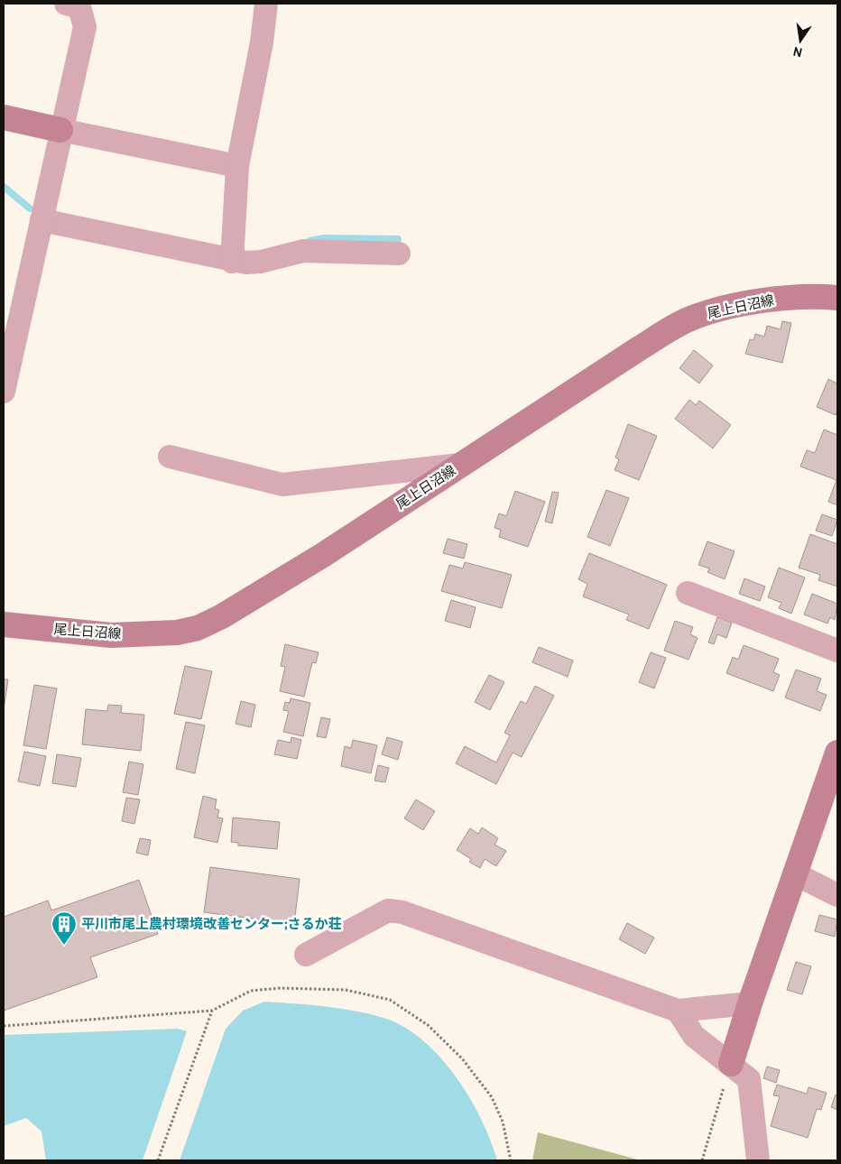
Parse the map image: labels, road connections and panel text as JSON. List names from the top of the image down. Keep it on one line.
{"streets":{"main road":["尾上日沼線"]},"places":{"building":["平川市尾上農村環境改善センター;さるか荘"]},"north":"bottom"}
